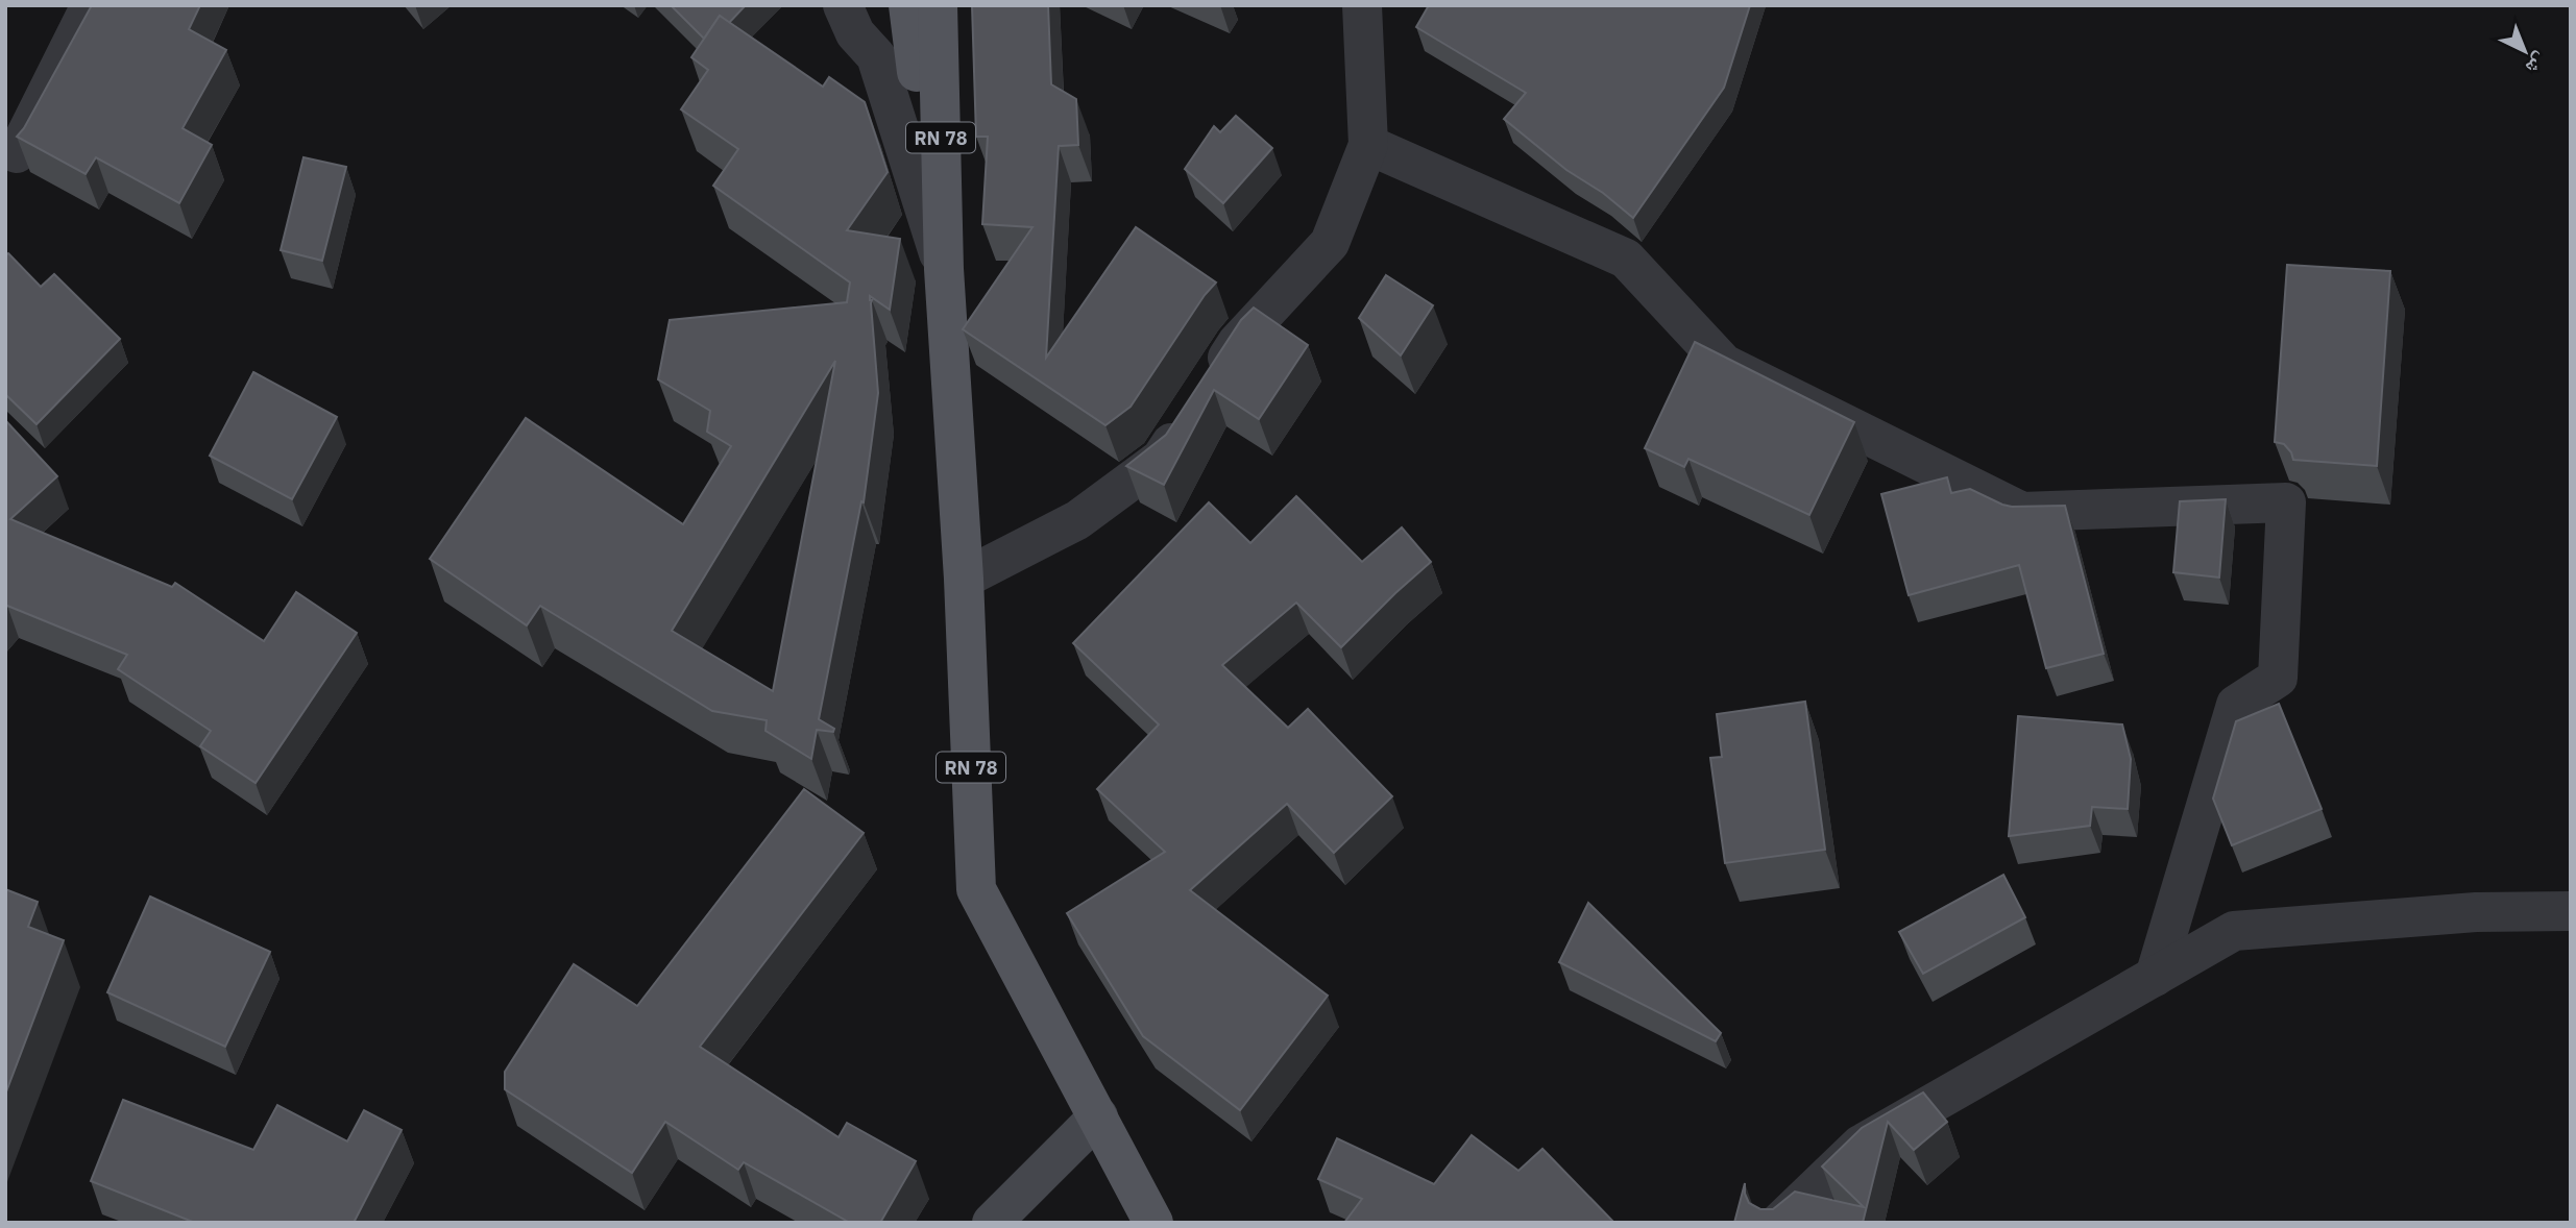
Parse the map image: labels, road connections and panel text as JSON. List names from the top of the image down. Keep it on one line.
{"streets":{"main road":["RN 78"]},"north":"bottom right"}
